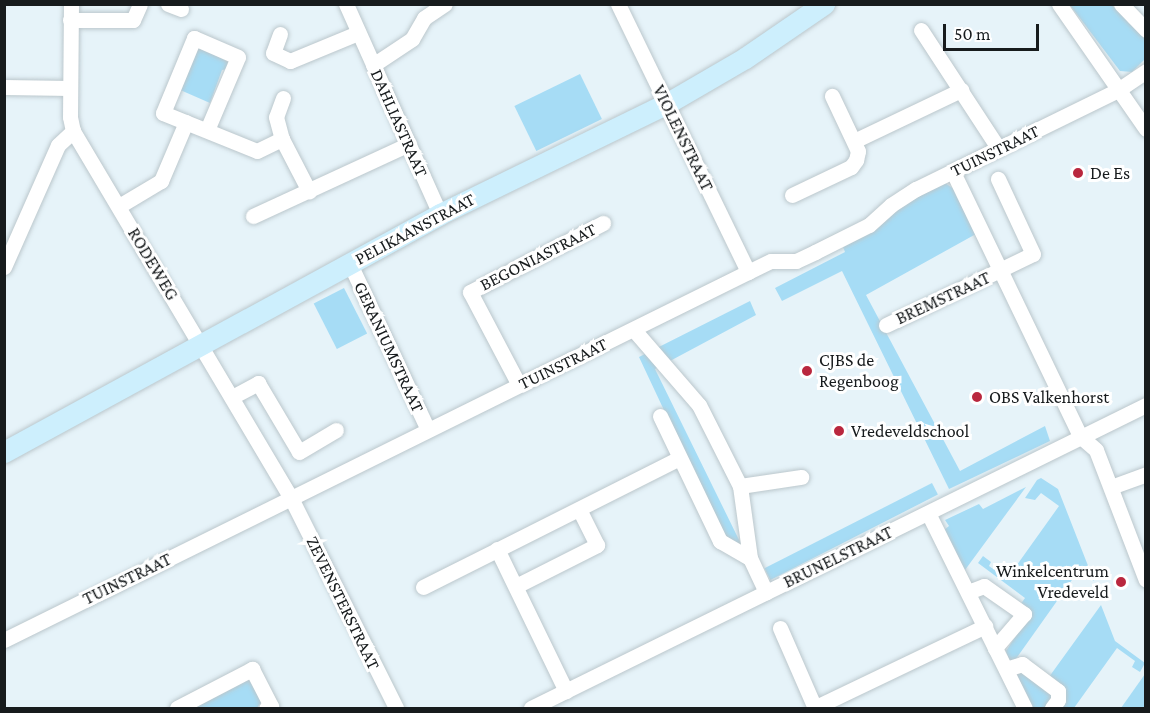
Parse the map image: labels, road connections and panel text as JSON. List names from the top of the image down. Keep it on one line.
{"streets":{"street":["DAHLIASTRAAT","VIOLENSTRAAT","TUINSTRAAT","PELIKAANSTRAAT","BEGONIASTRAAT","RODEWEG","BREMSTRAAT","GERANIUMSTRAAT","BRUNELSTRAAT","ZEVENSTERSTRAAT"]},"crossings":[["DAHLIASTRAAT","PELIKAANSTRAAT"],["VIOLENSTRAAT","TUINSTRAAT"],["VIOLENSTRAAT","PELIKAANSTRAAT"],["TUINSTRAAT","BEGONIASTRAAT"],["TUINSTRAAT","RODEWEG"],["TUINSTRAAT","BREMSTRAAT"],["TUINSTRAAT","GERANIUMSTRAAT"],["TUINSTRAAT","ZEVENSTERSTRAAT"],["PELIKAANSTRAAT","RODEWEG"],["PELIKAANSTRAAT","GERANIUMSTRAAT"],["RODEWEG","ZEVENSTERSTRAAT"],["BREMSTRAAT","BRUNELSTRAAT"]],"places":["De Es","CJBS de Regenboog","OBS Valkenhorst","Vredeveldschool","Winkelcentrum Vredeveld"],"scale_bar":"50 m"}
